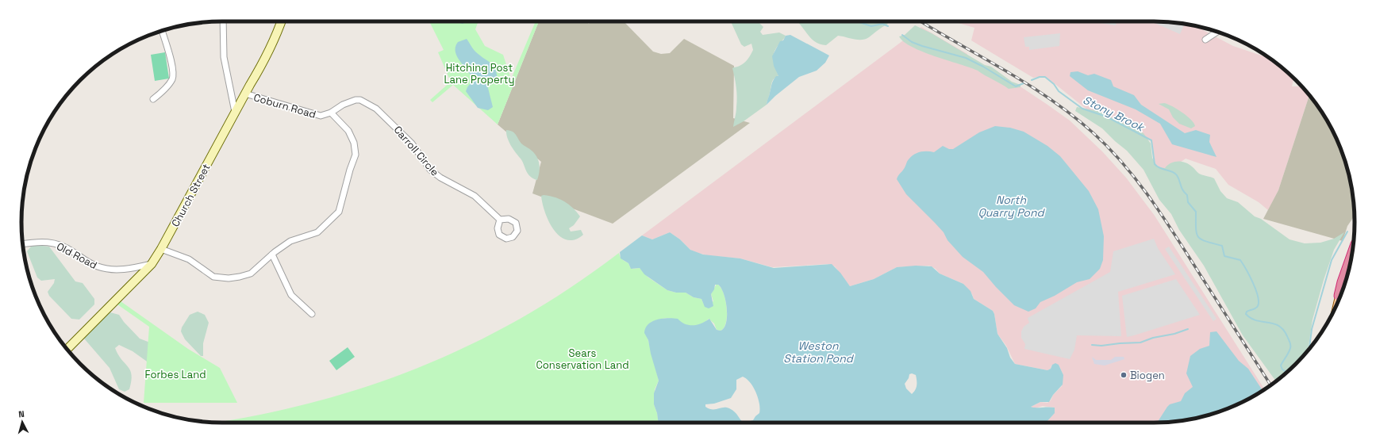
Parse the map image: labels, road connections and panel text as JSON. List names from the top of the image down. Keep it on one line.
{"streets":{"street":["Coburn Road","Carroll Circle","Church Street","Old Road"]},"crossings":[["Coburn Road","Carroll Circle"],["Coburn Road","Church Street"],["Church Street","Old Road"]],"water":["Stony Brook","North Quarry Pond","Weston Station Pond"],"parks":["Hitching Post Lane Property","Sears Conservation Land","Forbes Land"],"places":["Biogen"],"north":"top"}
